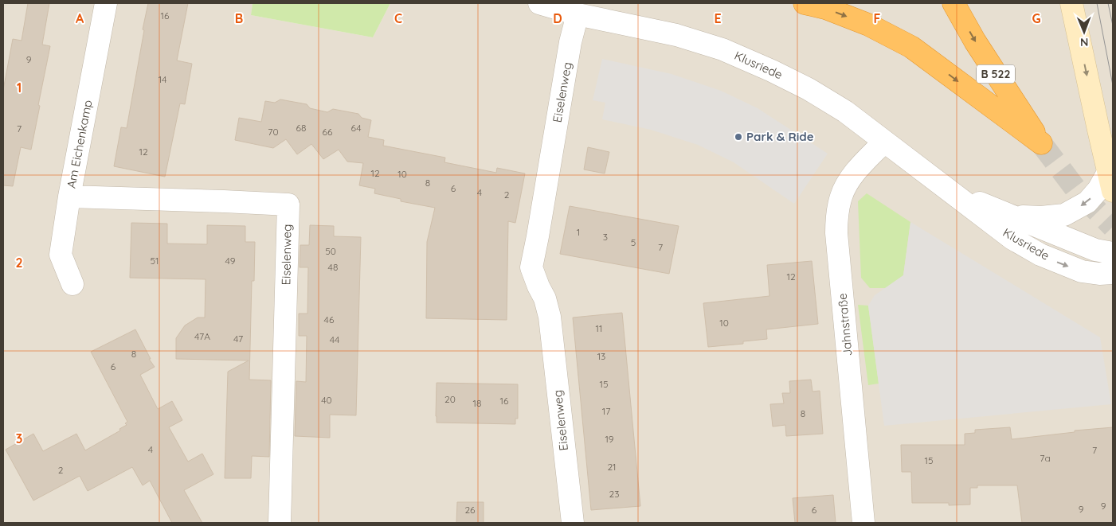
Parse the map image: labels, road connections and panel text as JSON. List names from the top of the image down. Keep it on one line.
{"streets":{"highway":["B 522"],"street":["Klusriede","Eiselenweg","Am Eichenkamp","Jahnstraße"]},"crossings":[["Klusriede","Eiselenweg"],["Klusriede","Jahnstraße"],["Eiselenweg","Am Eichenkamp"]],"places":["Park & Ride"],"house_numbers":["16","9","14","68","64","7","70","66","12","12","10","8","6","4","2","1","3","5","7","50","51","49","48","12","46","10","11","47A","47","44","8","13","6","15","20","40","16","18","17","8","19","4","7","7a","15","21","2","23","9","9","26","6"],"north":"bottom","grid":{"columns":["A","B","C","D","E","F","G"],"rows":["1","2","3"]}}
